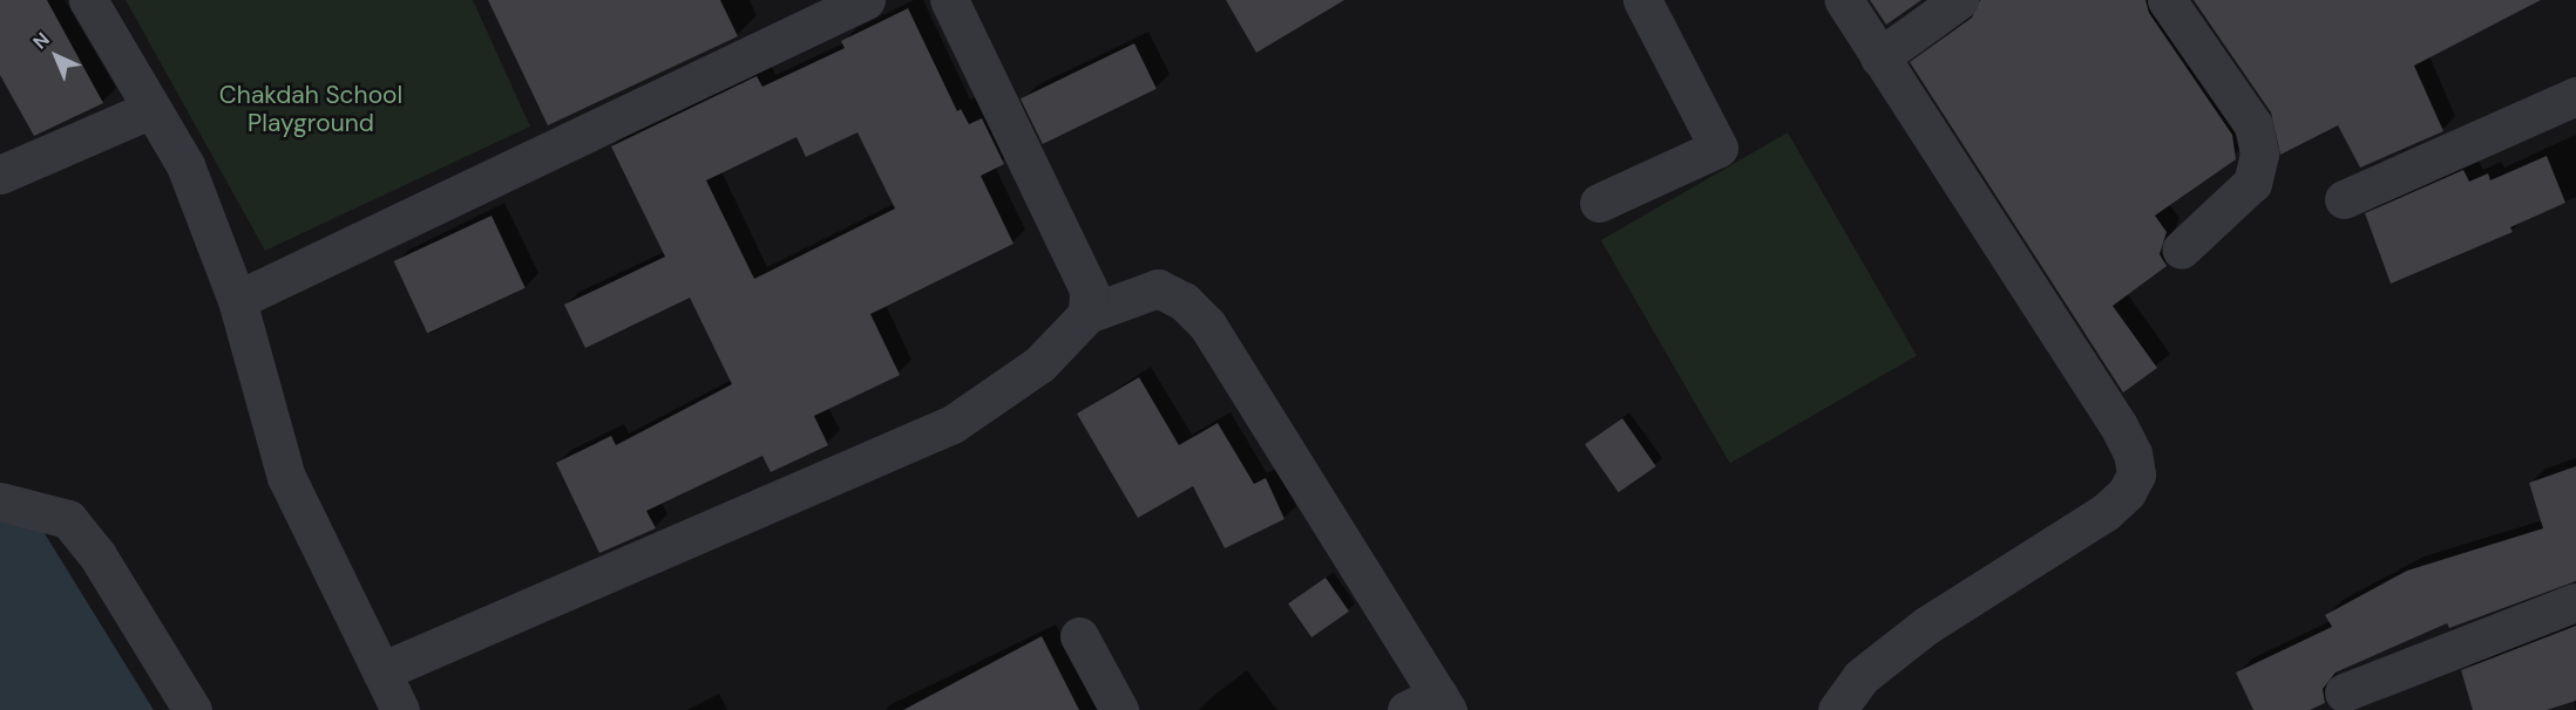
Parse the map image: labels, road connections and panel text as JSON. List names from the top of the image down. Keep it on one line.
{"parks":["Chakdah School Playground"],"north":"top left"}
